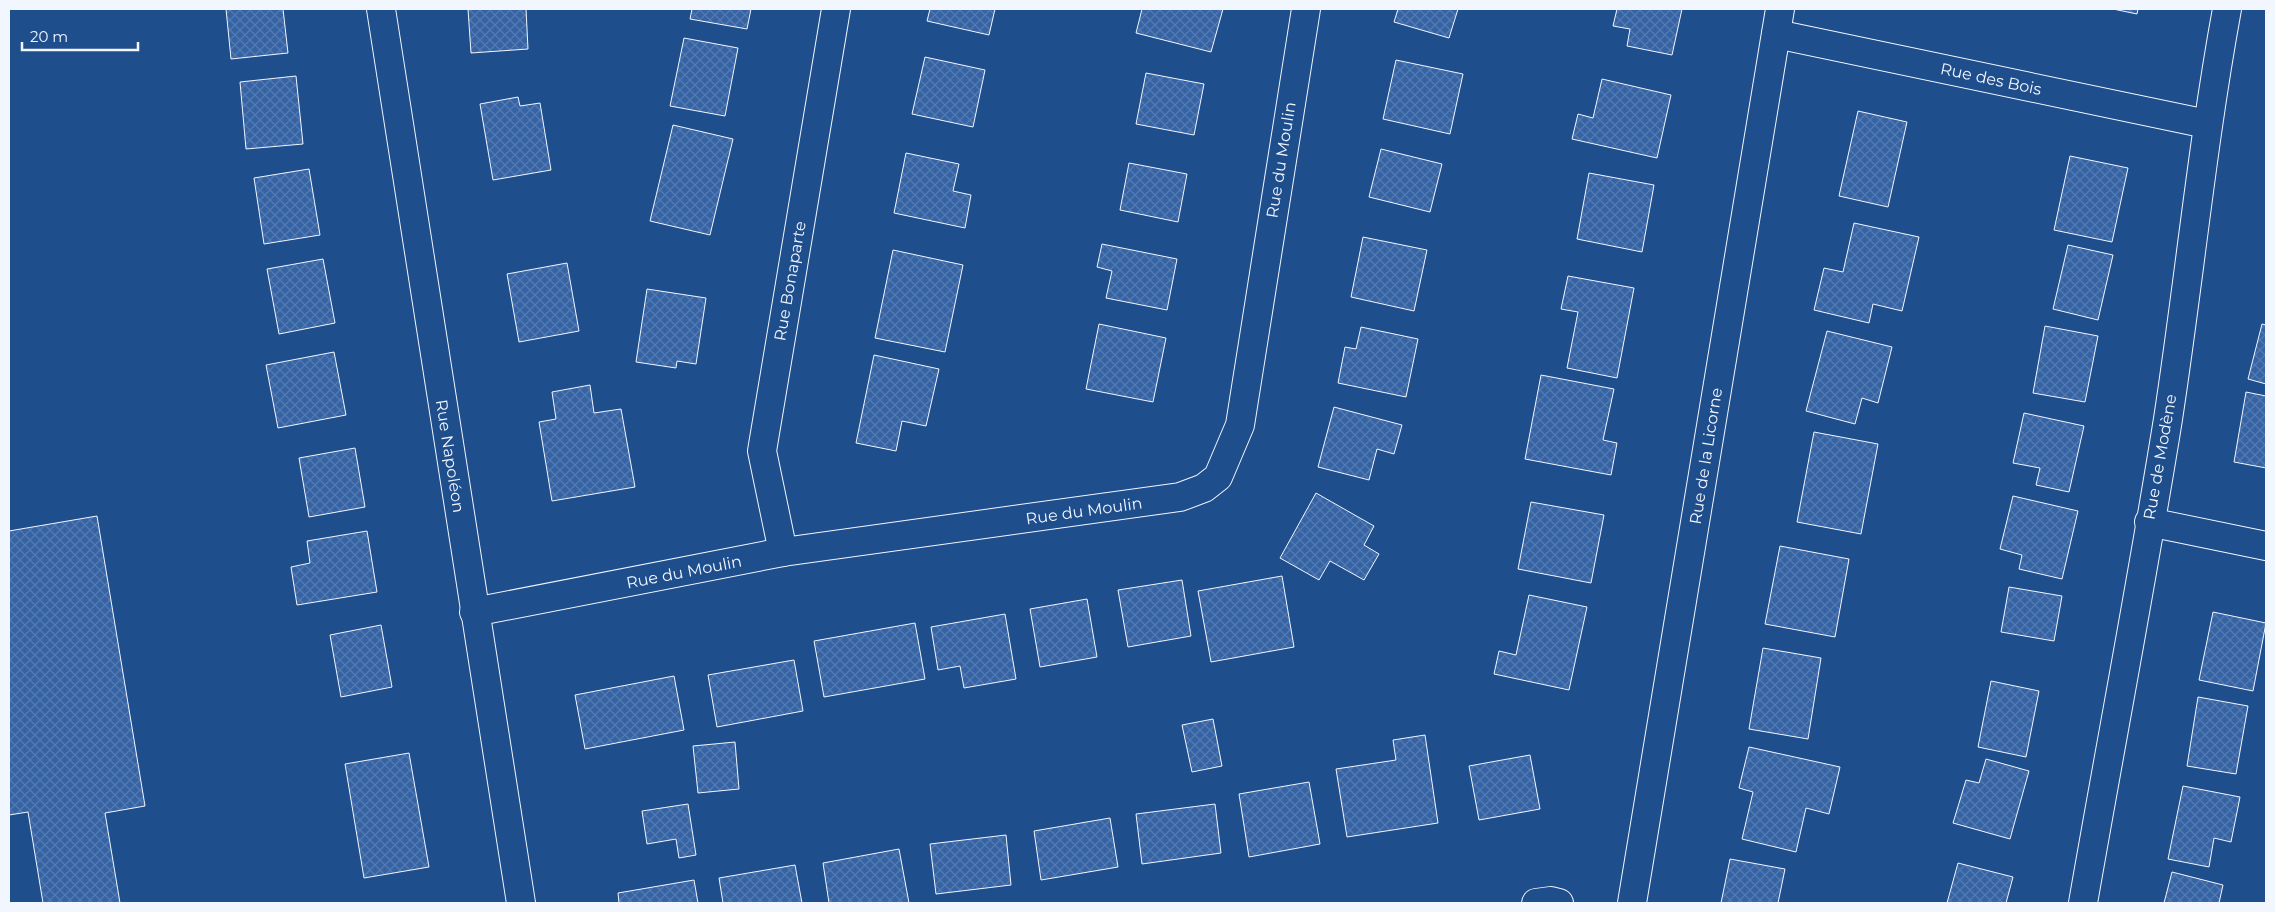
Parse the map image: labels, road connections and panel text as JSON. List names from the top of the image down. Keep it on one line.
{"streets":{"street":["Rue des Bois","Rue du Moulin","Rue Bonaparte","Rue Napoléon","Rue de la Licorne","Rue de Modène"]},"crossings":[["Rue des Bois","Rue de la Licorne"],["Rue des Bois","Rue de Modène"],["Rue du Moulin","Rue Bonaparte"],["Rue du Moulin","Rue Napoléon"]],"scale_bar":"20 m"}
